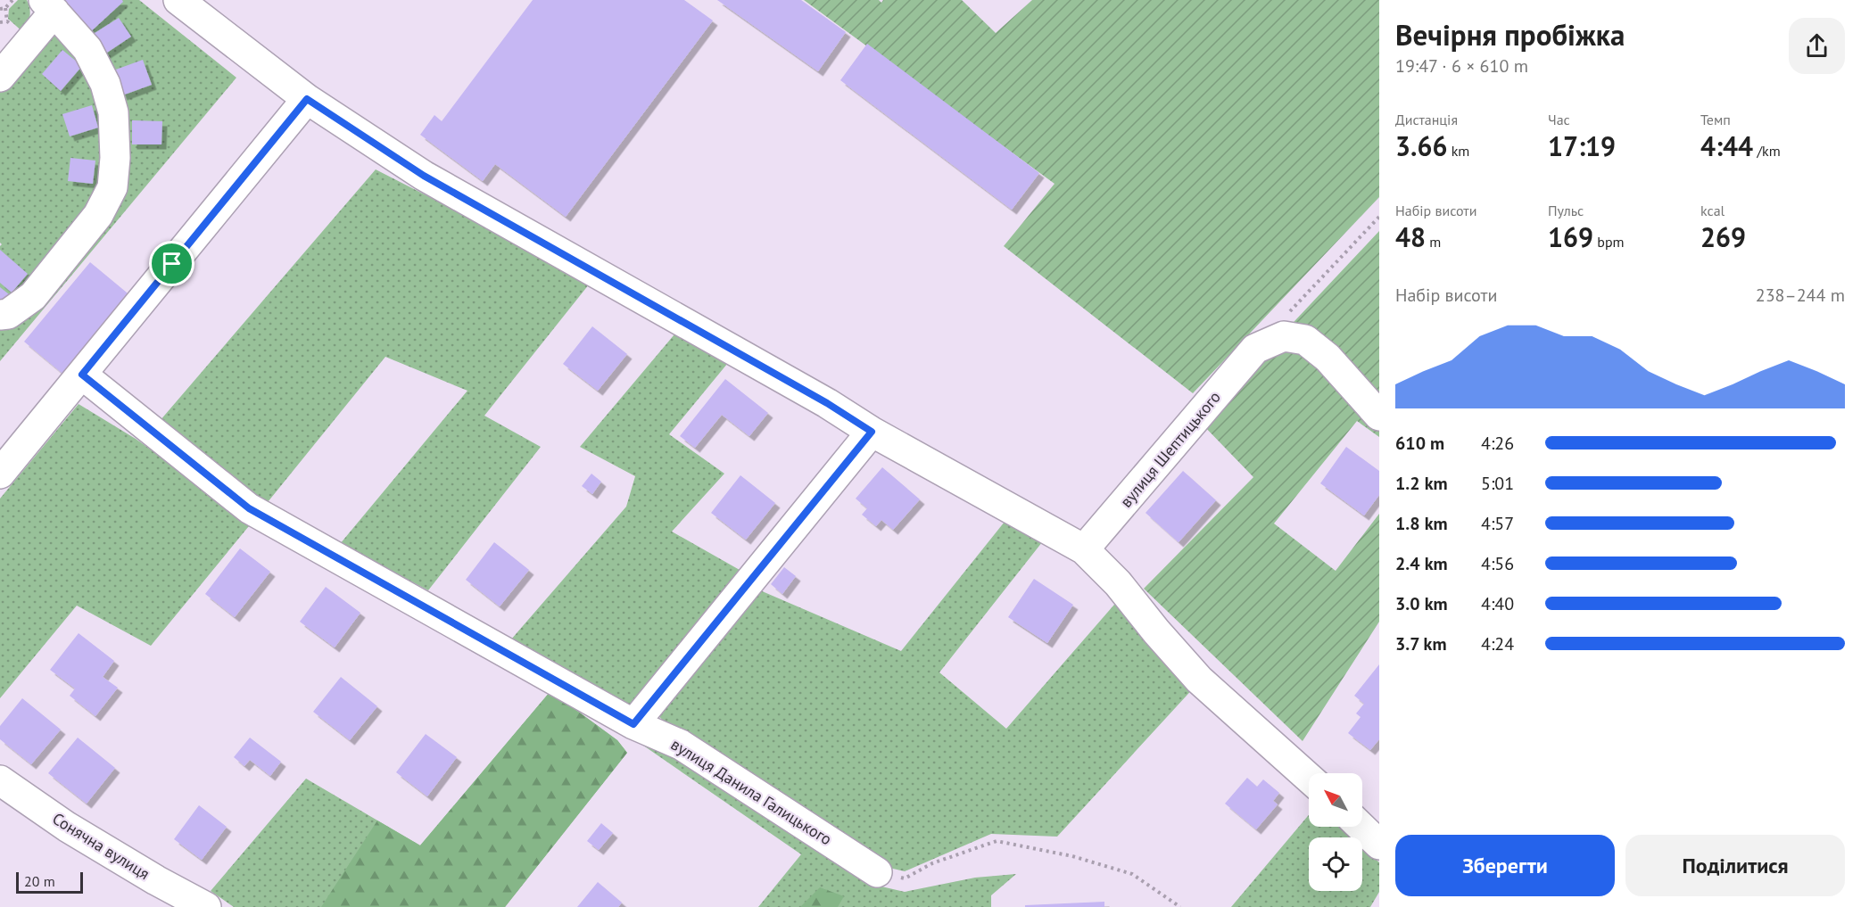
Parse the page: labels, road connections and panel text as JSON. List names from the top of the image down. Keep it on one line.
{"streets":{"street":["вулиця Шептицького","вулиця Данила Галицького","Сонячна вулиця"]},"scale_bar":"20 m","north":"top left","page":{"heading":["Вечірня пробіжка","19:47 · 6 × 610 m"],"stats":[["Дистанція","3.66 km"],["Час","17:19"],["Темп","4:44 /km"],["Набір висоти","48 m"],["Пульс","169 bpm"],["kcal","269"]],"chart":["Набір висоти","238–244 m"],"list":[{"name":"610 m","note":"4:26"},{"name":"1.2 km","note":"5:01"},{"name":"1.8 km","note":"4:57"},{"name":"2.4 km","note":"4:56"},{"name":"3.0 km","note":"4:40"},{"name":"3.7 km","note":"4:24"}],"buttons":["Зберегти","Поділитися"],"scale":"20 m"}}
